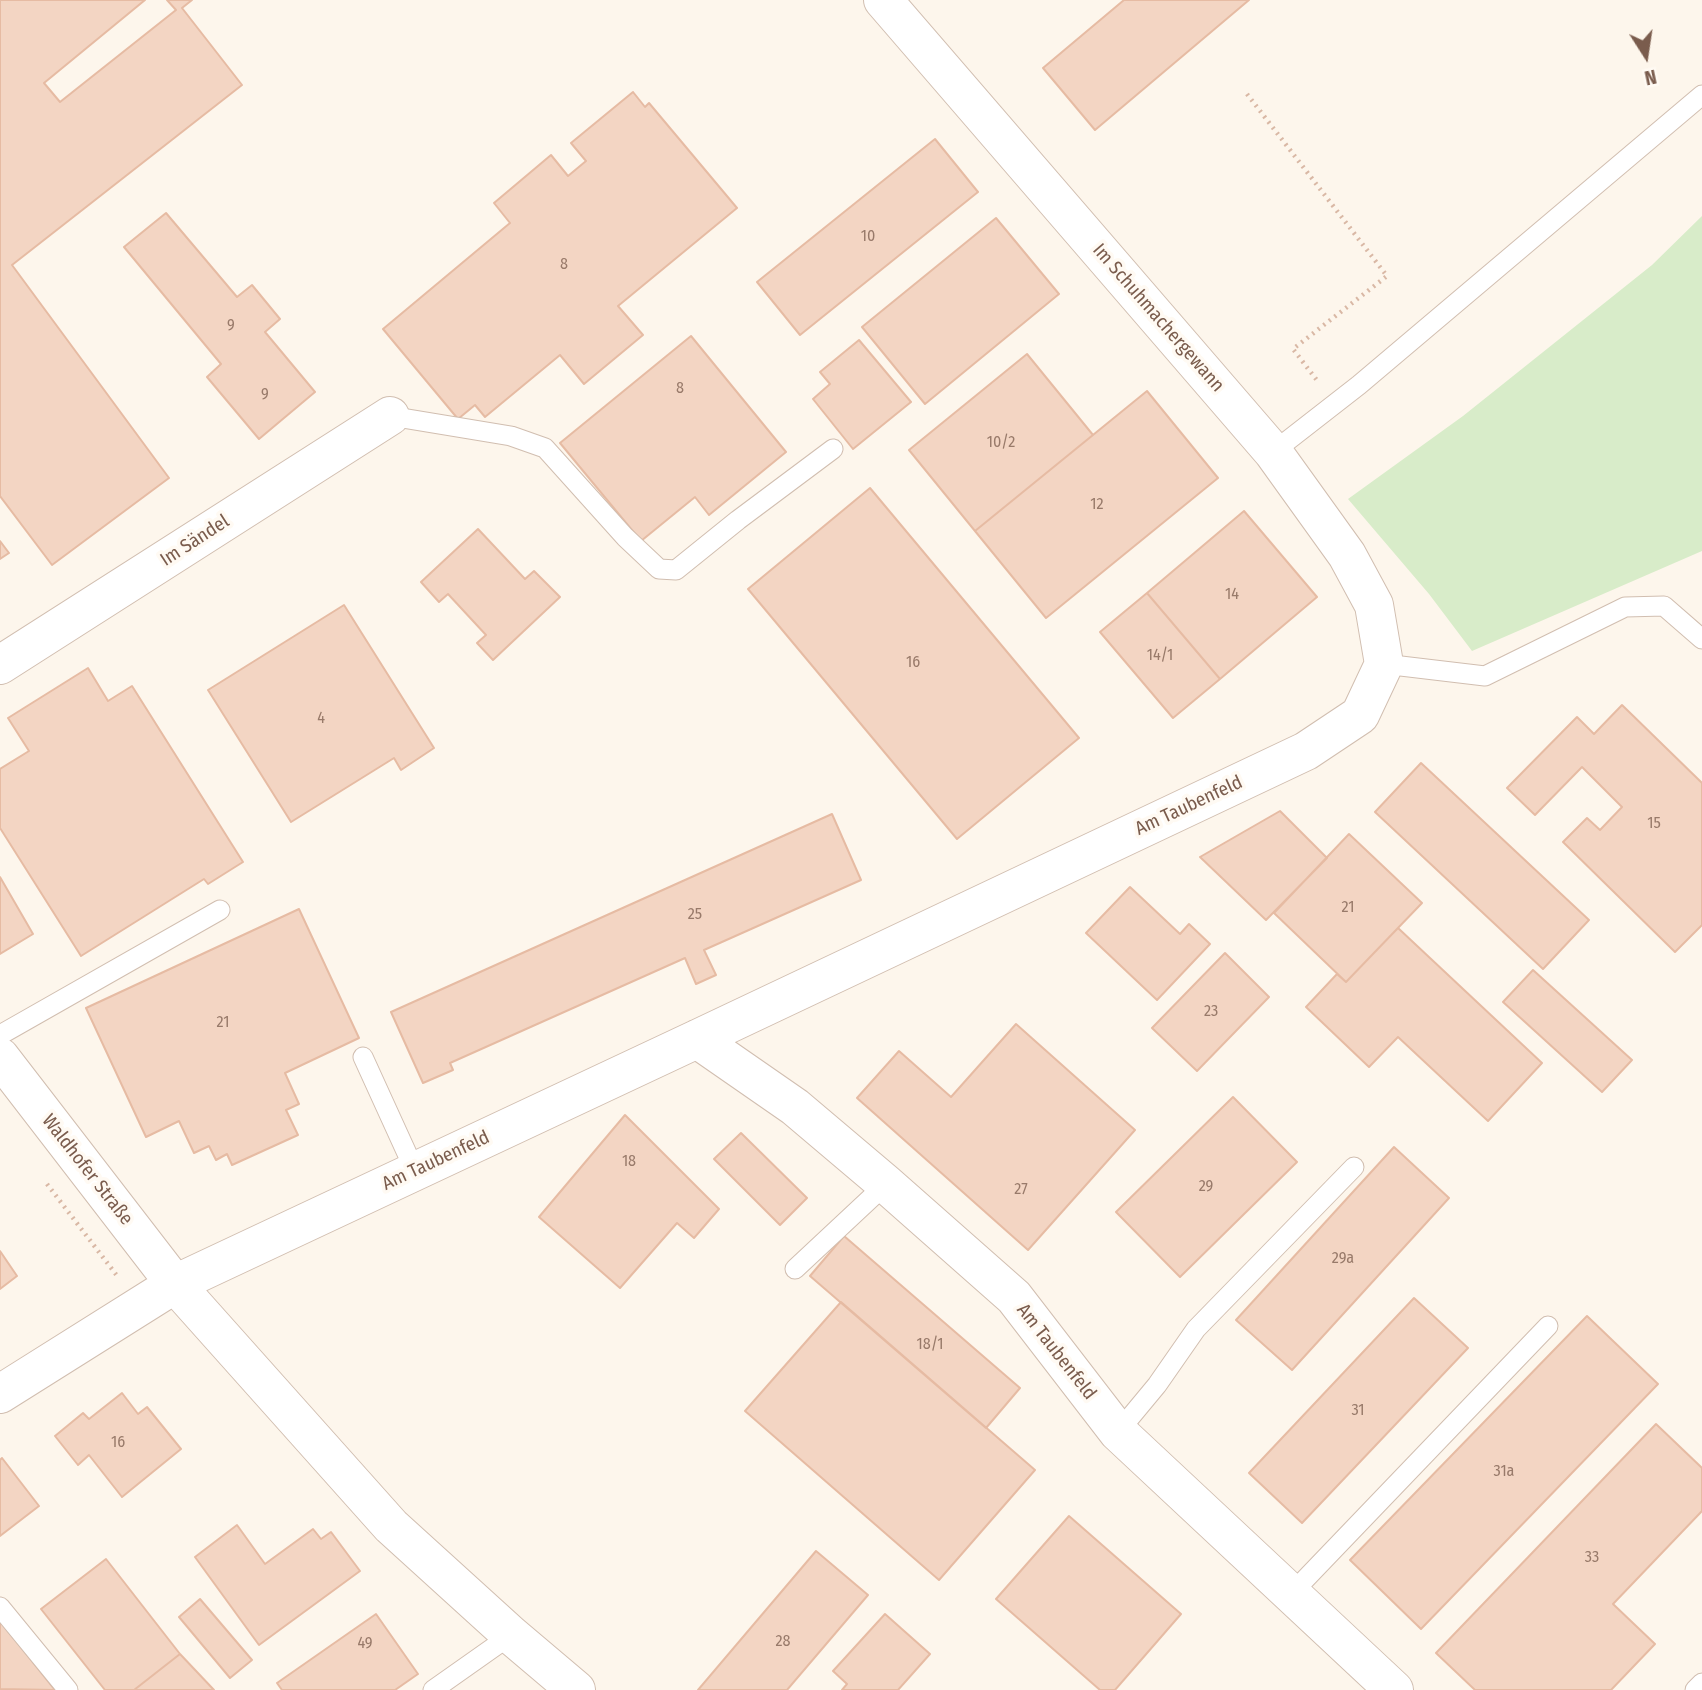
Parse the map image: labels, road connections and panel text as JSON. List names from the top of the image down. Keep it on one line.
{"streets":{"street":["Im Schuhmachergewann","Im Sändel","Am Taubenfeld","Waldhofer Straße"]},"crossings":[["Im Schuhmachergewann","Am Taubenfeld"],["Am Taubenfeld","Waldhofer Straße"]],"house_numbers":["10","8","9","8","9","10/2","12","14","14/1","16","4","15","21","25","23","21","18","29","27","29a","18/1","31","16","31a","33","28","49"],"north":"bottom"}
